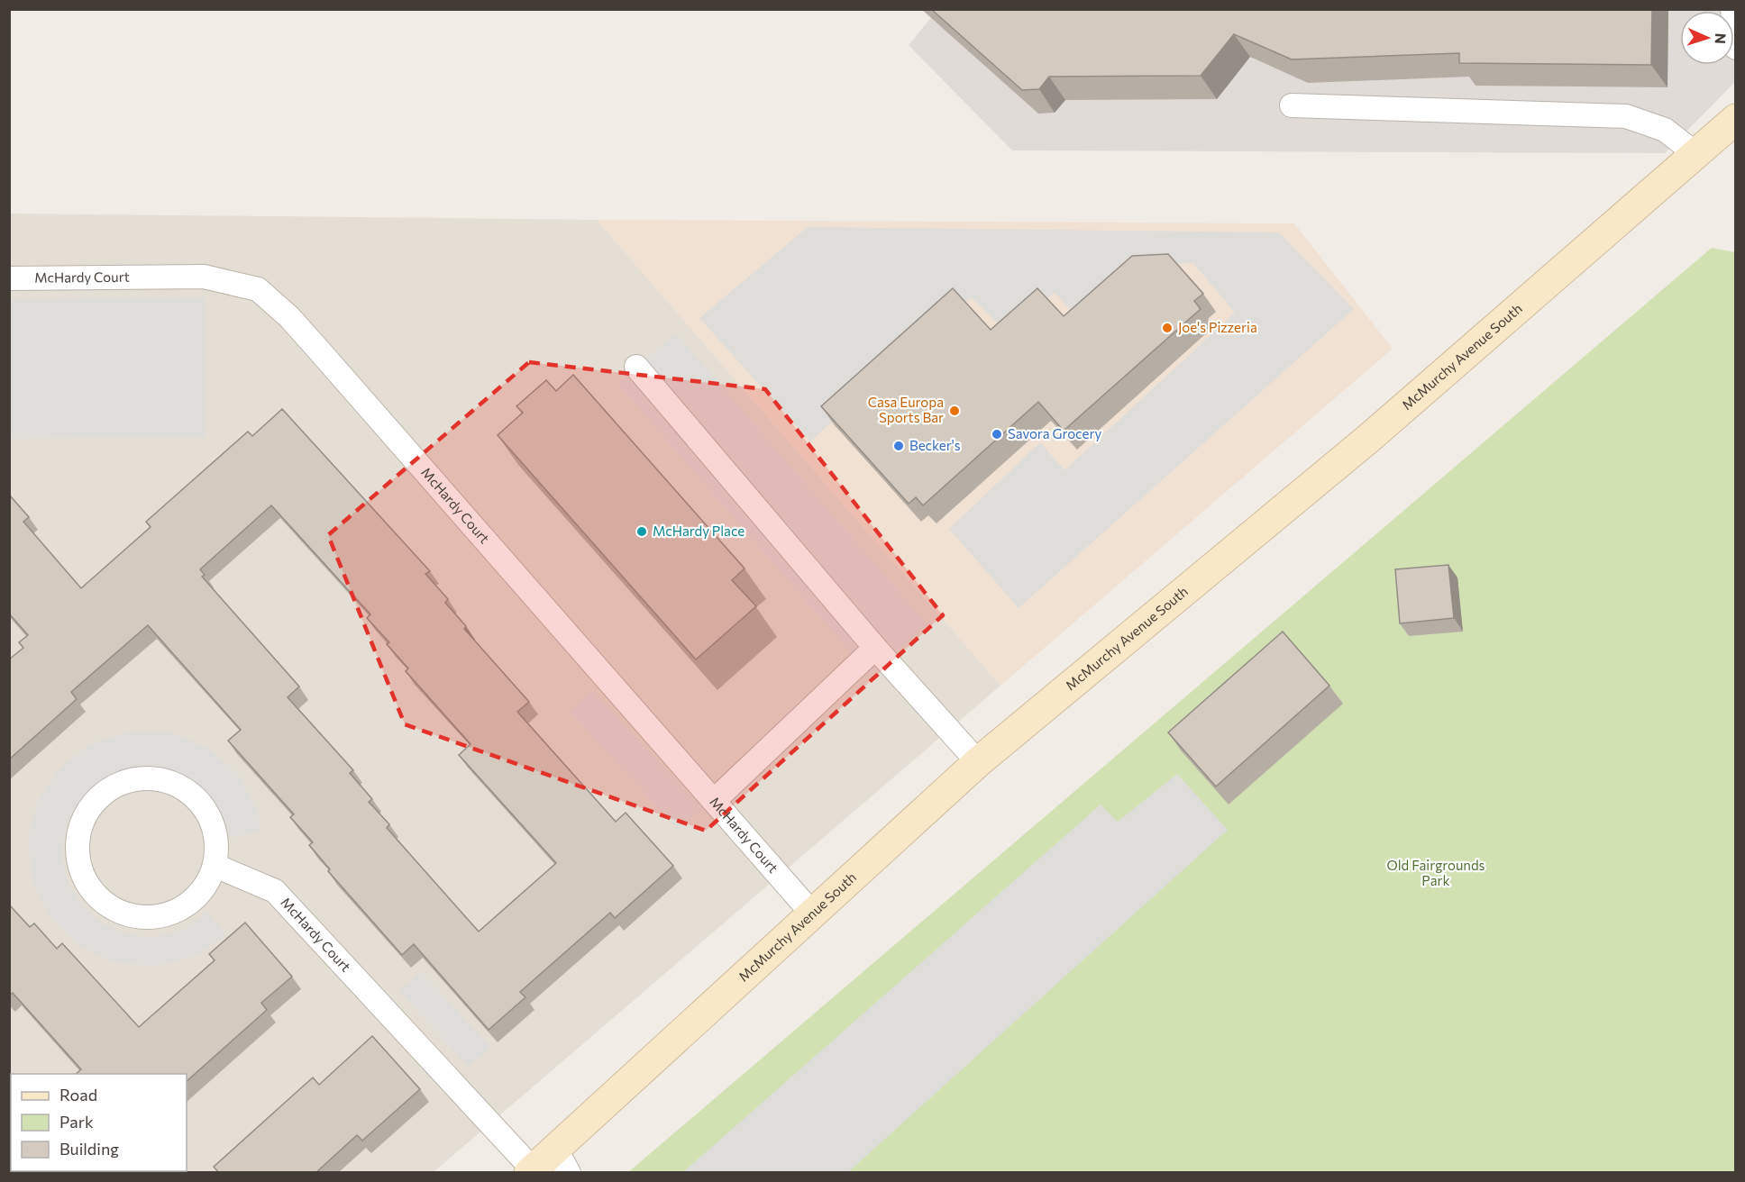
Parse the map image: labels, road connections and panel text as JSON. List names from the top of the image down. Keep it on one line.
{"streets":{"street":["McMurchy Avenue South"],"lane":["McHardy Court"]},"crossings":[["McHardy Court","McMurchy Avenue South"]],"parks":["Old Fairgrounds Park"],"places":["Joe's Pizzeria","Casa Europa Sports Bar","Savora Grocery","Becker's","McHardy Place"],"legend":["Road","Park","Building"],"north":"right"}
